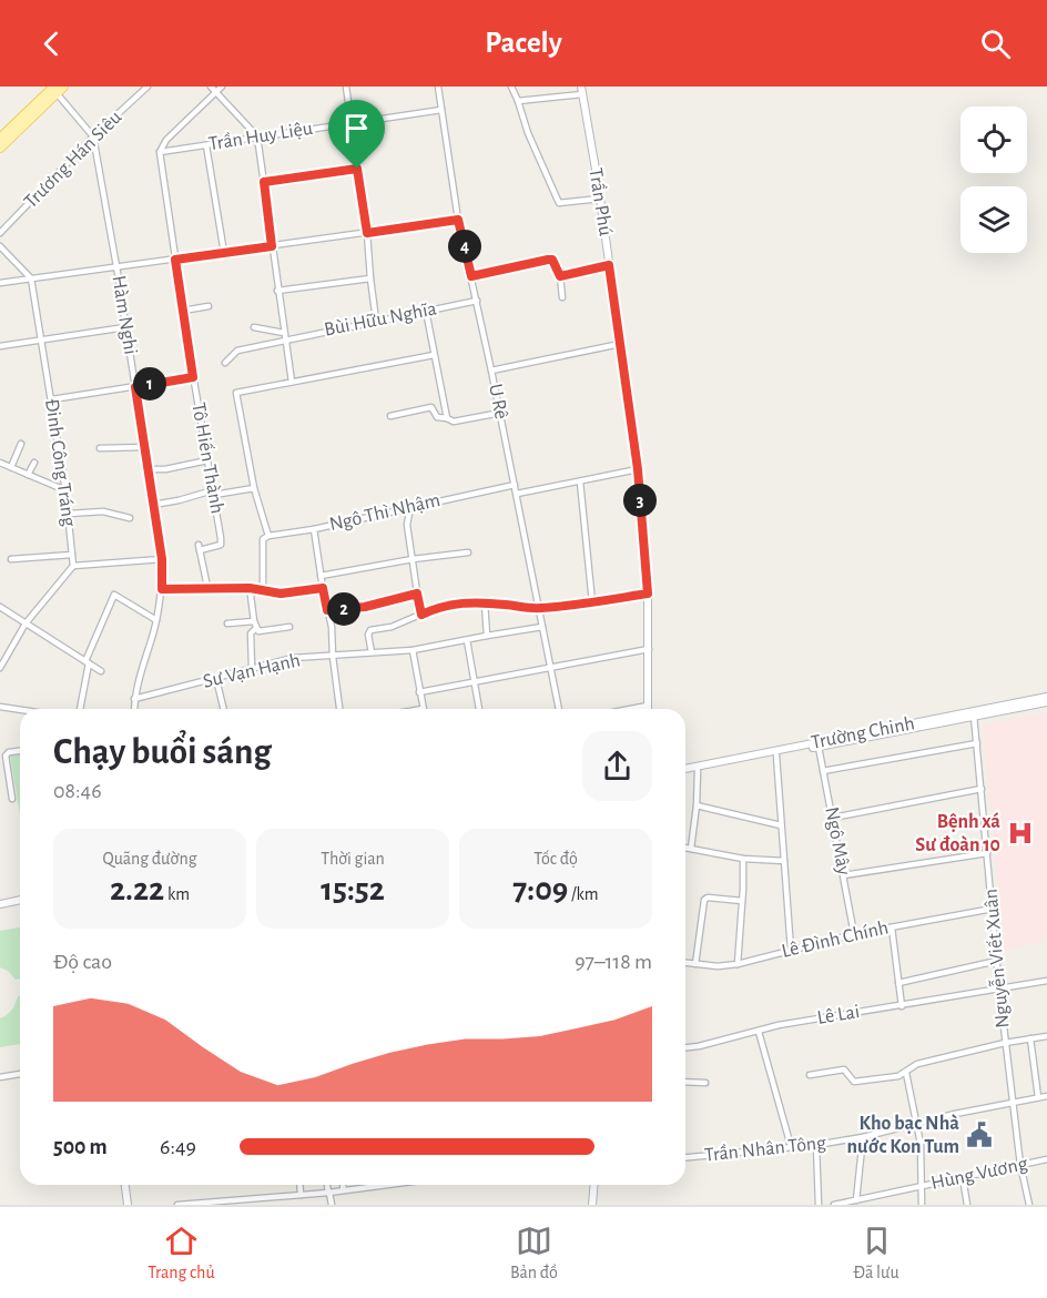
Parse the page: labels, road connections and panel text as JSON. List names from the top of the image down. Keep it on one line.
{"streets":{"street":["Trần Huy Liệu","Trương Hán Siêu","Trần Phú","Hàm Nghi","Bùi Hữu Nghĩa","U Rê","Tô Hiến Thành","Đinh Công Tráng","Ngô Thì Nhậm","Sư Vạn Hạnh","Trường Chinh","Ngô Mây","Lê Đình Chính","Nguyễn Viết Xuân","Lê Lai","Trần Nhân Tông","Hùng Vương"]},"crossings":[["Trần Huy Liệu","U Rê"],["Trần Huy Liệu","Tô Hiến Thành"],["Trương Hán Siêu","Hàm Nghi"],["Hàm Nghi","Sư Vạn Hạnh"],["Bùi Hữu Nghĩa","U Rê"],["U Rê","Ngô Thì Nhậm"],["U Rê","Sư Vạn Hạnh"],["Ngô Thì Nhậm","Sư Vạn Hạnh"],["Trường Chinh","Ngô Mây"],["Trường Chinh","Nguyễn Viết Xuân"],["Ngô Mây","Lê Đình Chính"],["Lê Đình Chính","Nguyễn Viết Xuân"],["Nguyễn Viết Xuân","Lê Lai"],["Nguyễn Viết Xuân","Trần Nhân Tông"],["Nguyễn Viết Xuân","Hùng Vương"]],"places":{"hospital":["Bệnh xá Sư đoàn 10"],"public building":["Kho bạc Nhà nước Kon Tum"]},"page":{"header":"Pacely","pins":["4","1","3","2"],"heading":["Chạy buổi sáng","08:46"],"stats":[["Quãng đường","2.22 km"],["Thời gian","15:52"],["Tốc độ","7:09 /km"]],"chart":["Độ cao","97–118 m"],"list":[{"name":"500 m","note":"6:49"}],"tabs":["Trang chủ","Bản đồ","Đã lưu"]}}
